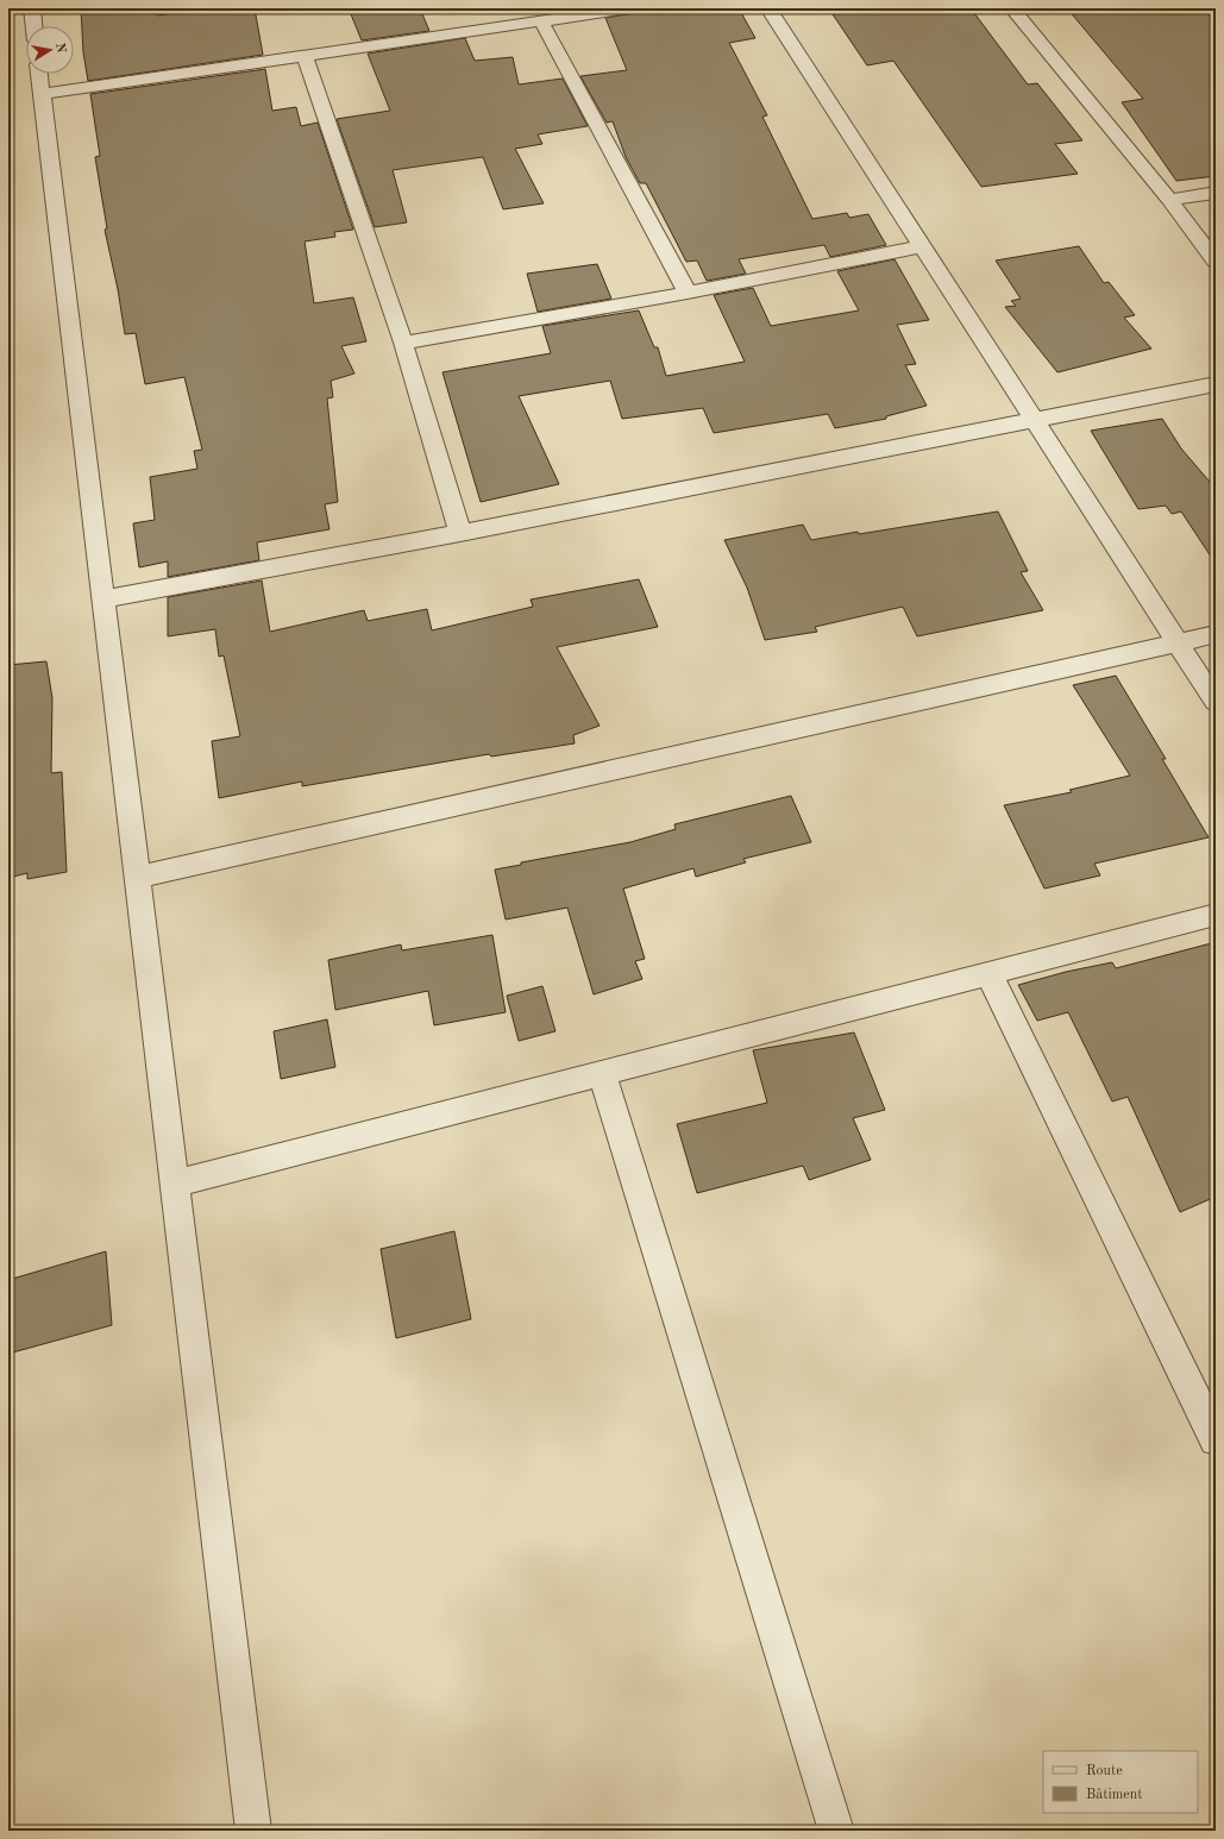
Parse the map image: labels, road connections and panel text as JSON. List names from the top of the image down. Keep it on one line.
{"legend":["Route","Bâtiment"],"north":"right"}
